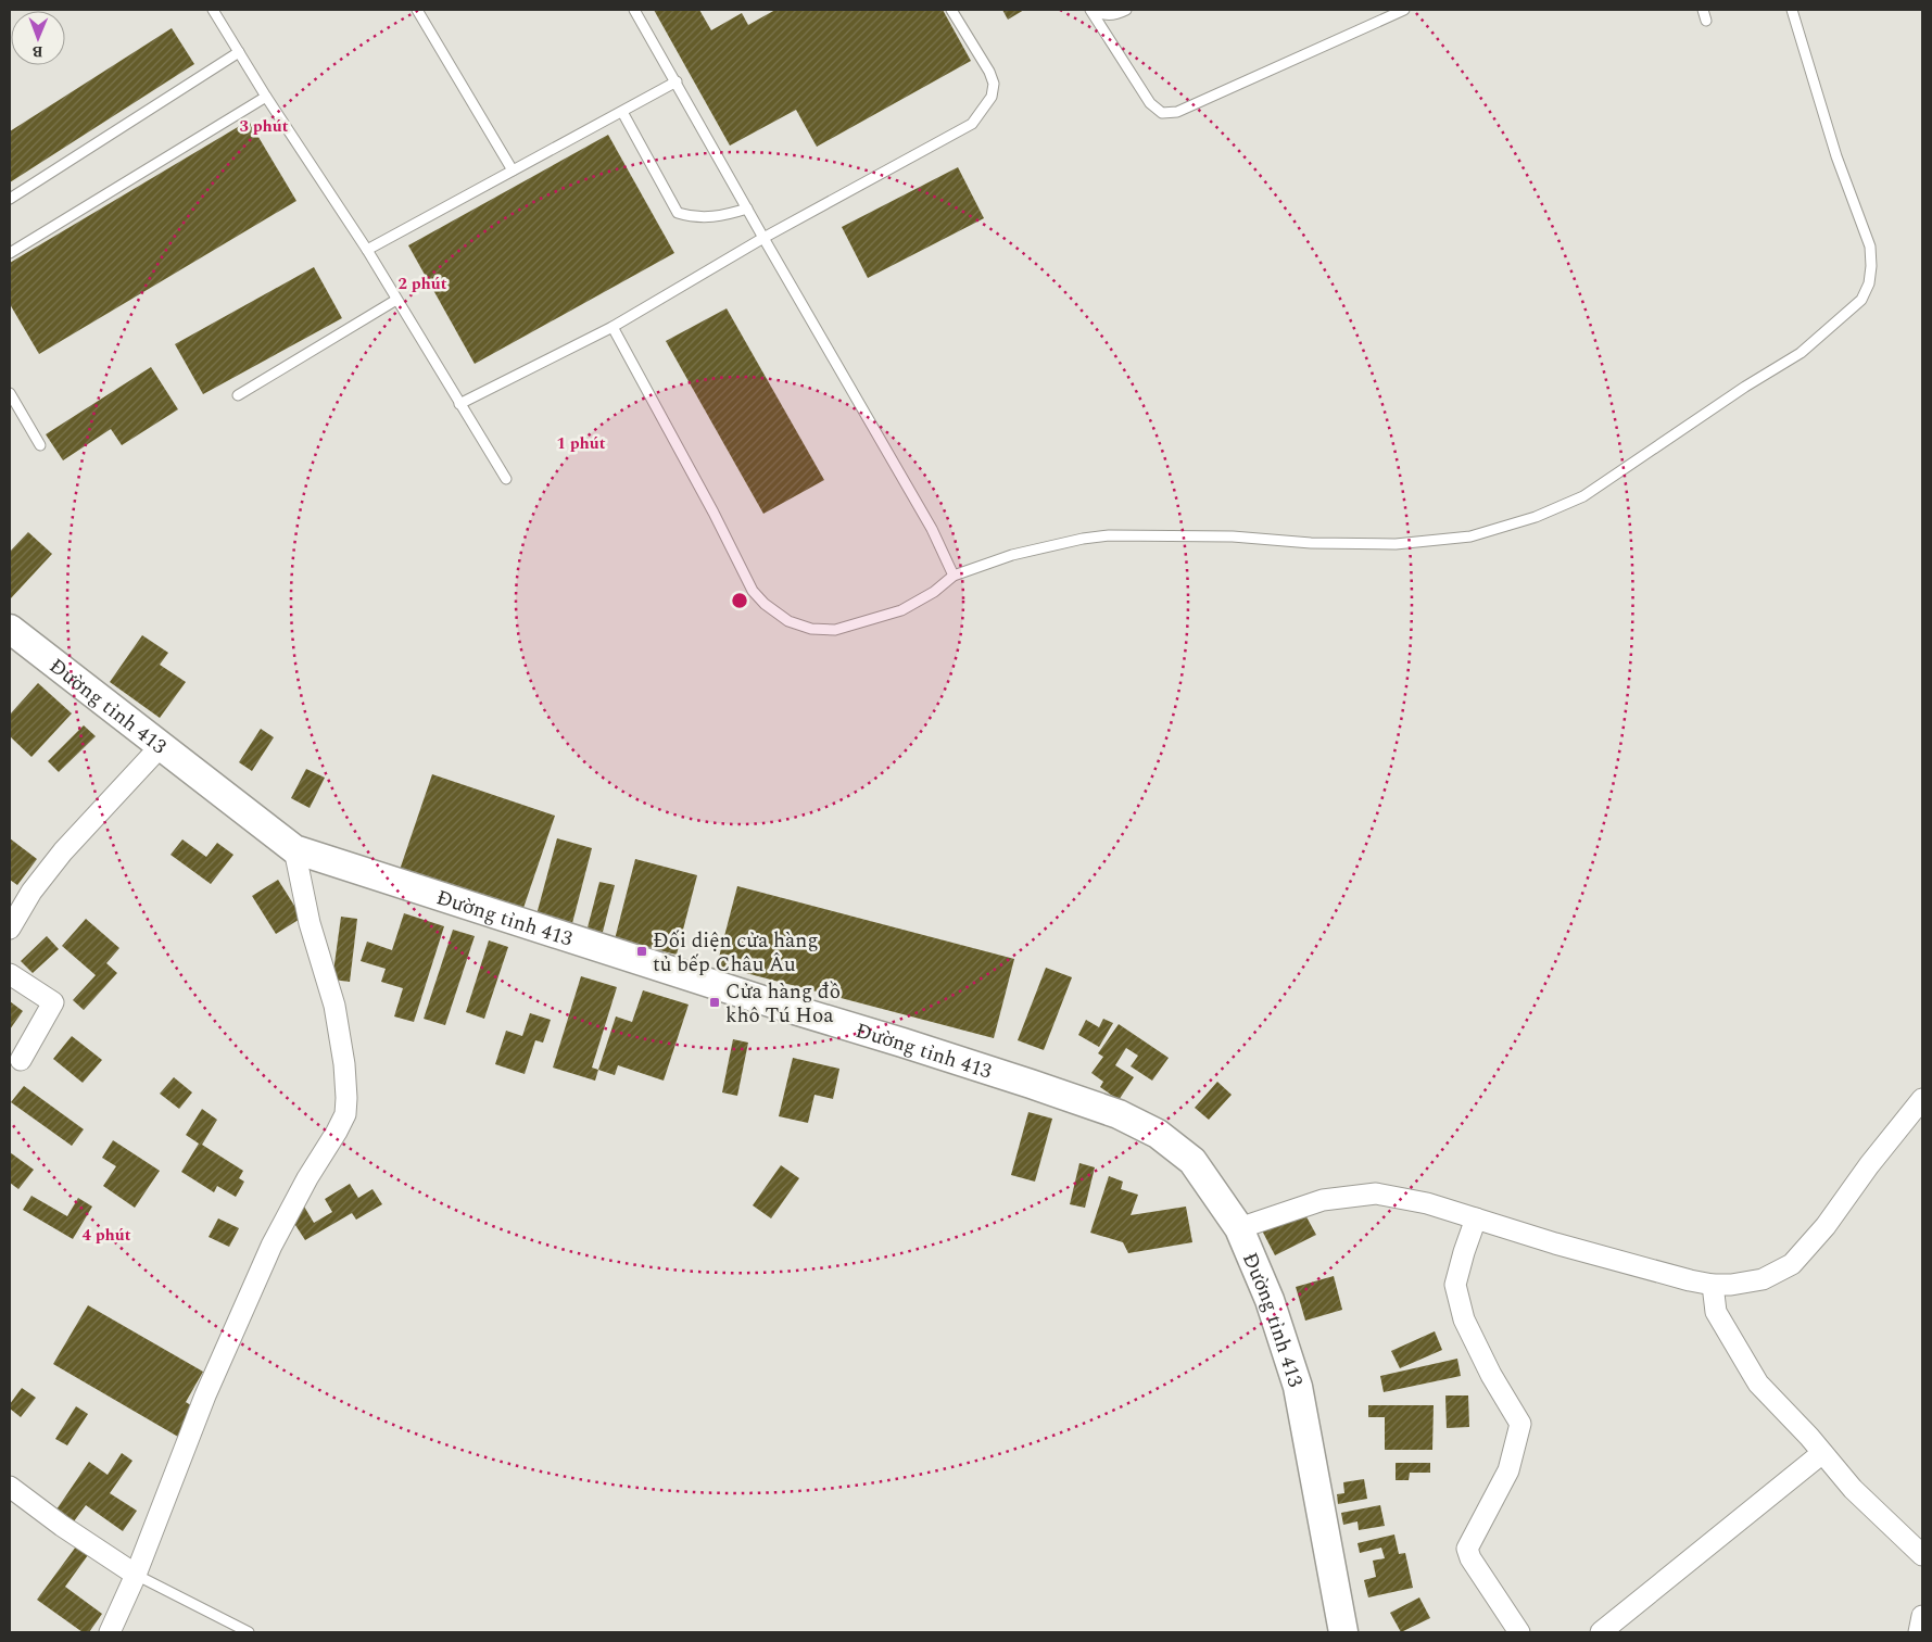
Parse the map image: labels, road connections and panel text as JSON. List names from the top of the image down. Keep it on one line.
{"streets":{"main road":["Đường tỉnh 413"]},"places":{"transit":["Đối diện cửa hàng tủ bếp Châu Âu","Cửa hàng đồ khô Tú Hoa"]},"north":"bottom","rings":["3 phút","2 phút","1 phút","4 phút"]}
